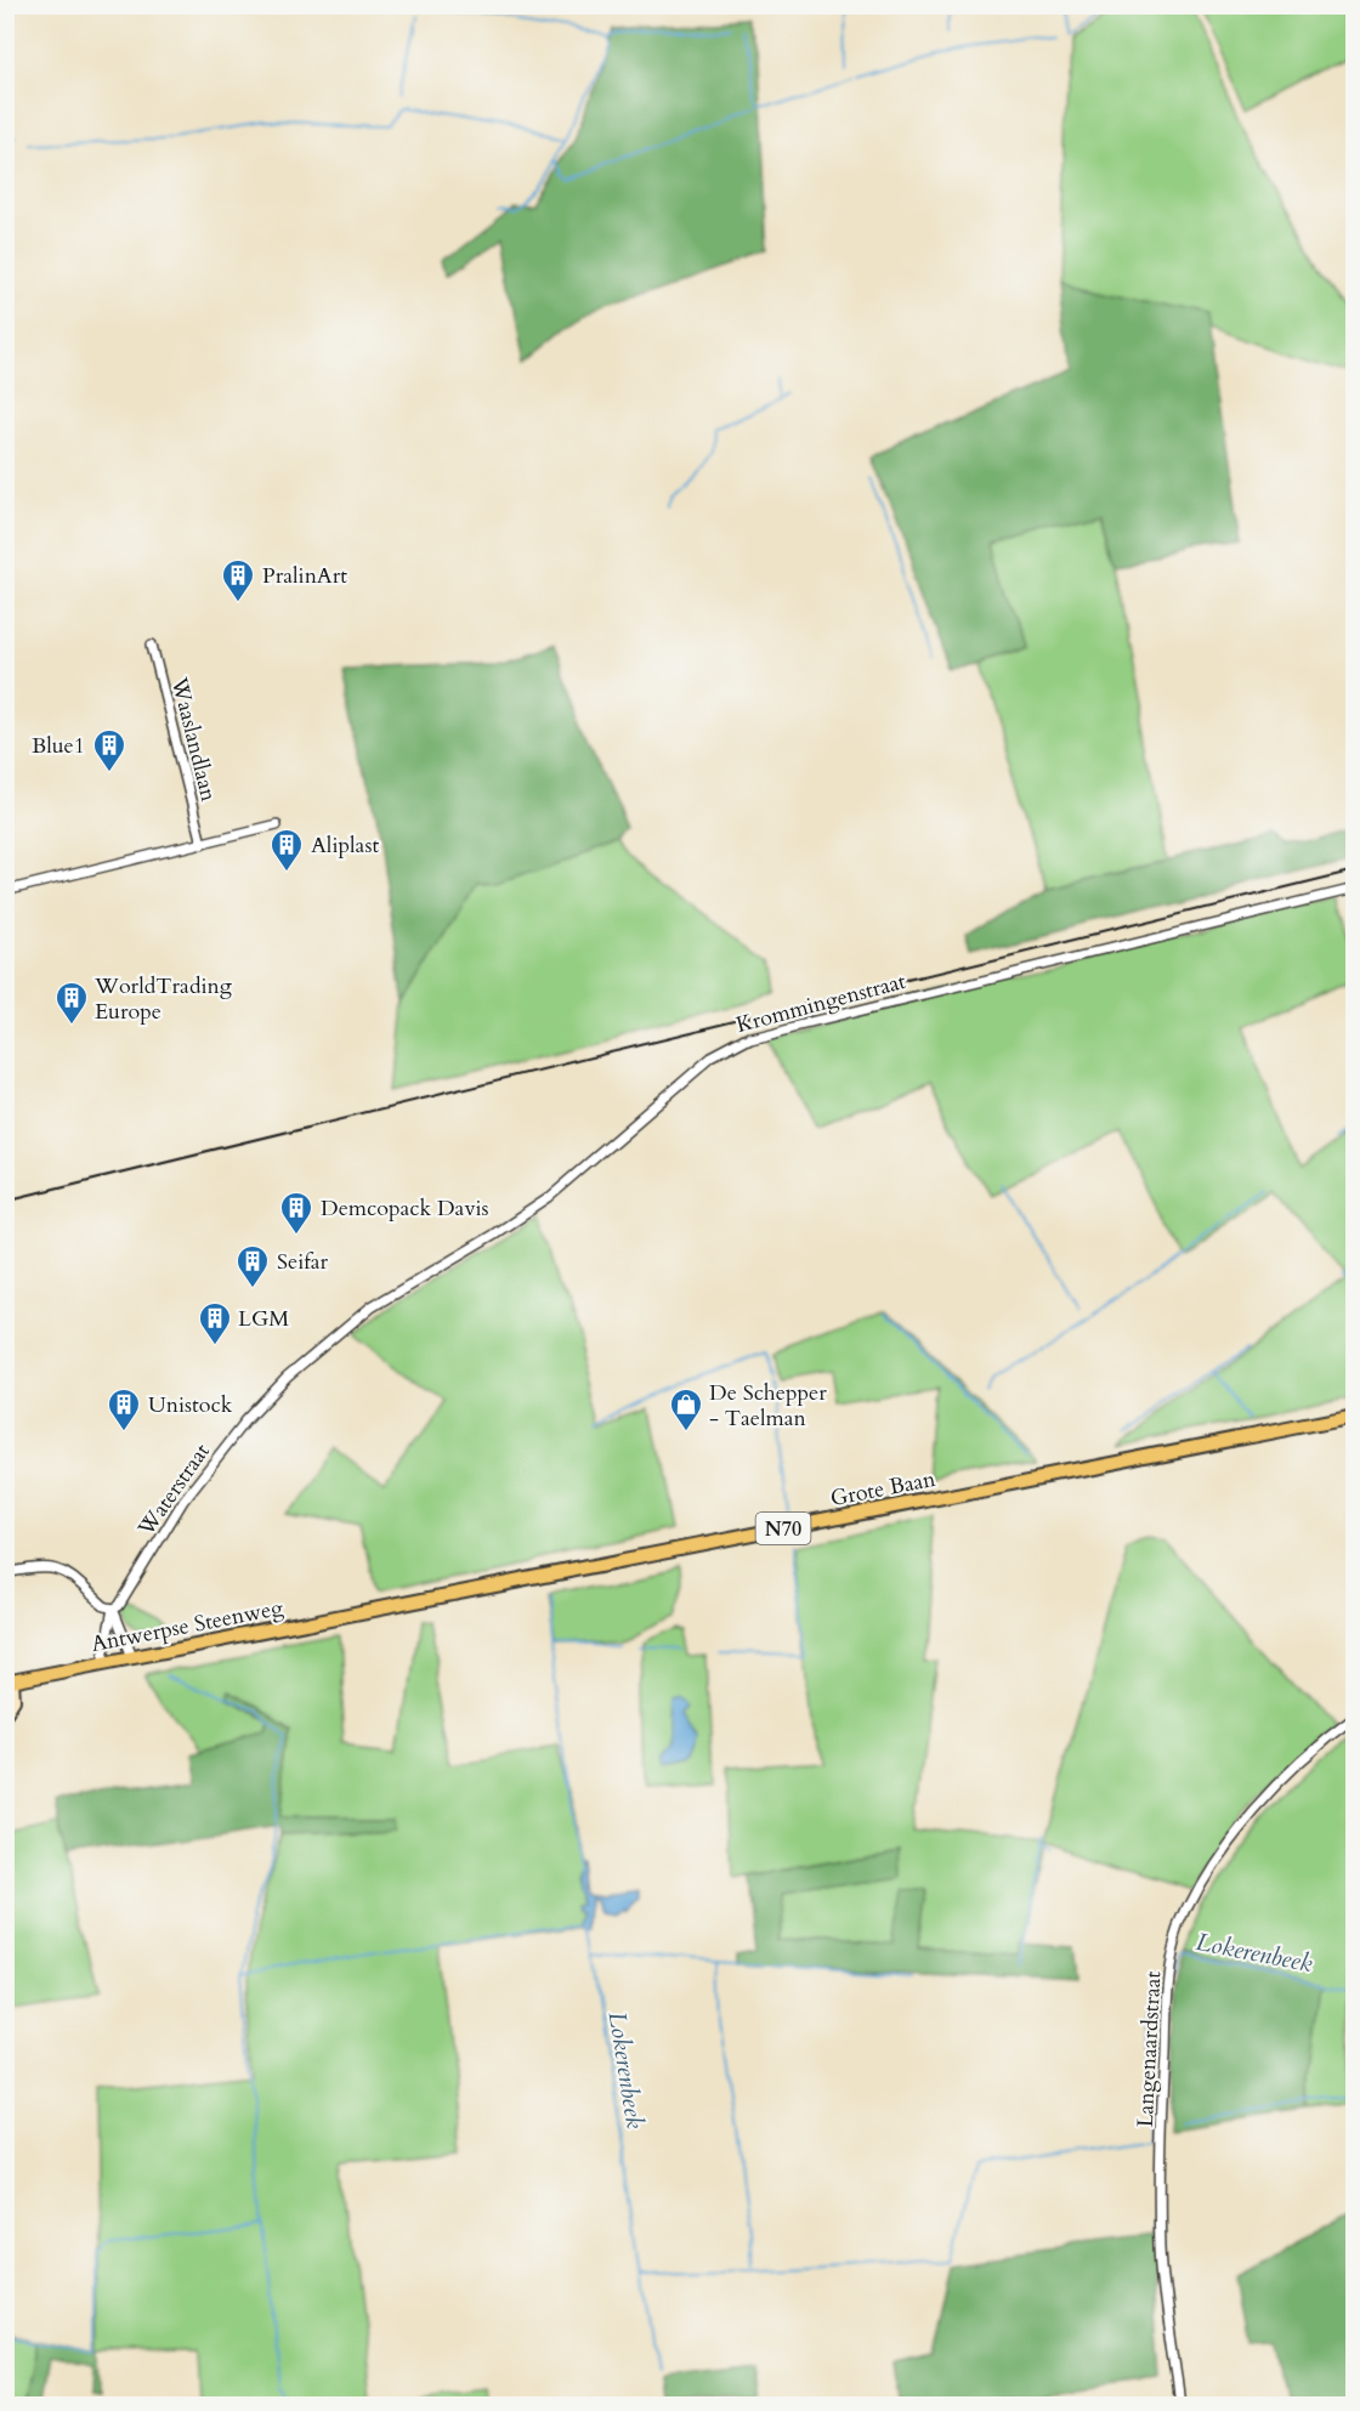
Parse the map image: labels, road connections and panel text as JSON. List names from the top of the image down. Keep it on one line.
{"streets":{"main road":["Grote Baan","N70","Antwerpse Steenweg"],"street":["Waaslandlaan","Krommingenstraat","Waterstraat","Langenaardstraat"]},"crossings":[["Krommingenstraat","Waterstraat"],["Grote Baan","Antwerpse Steenweg"]],"water":["Lokerenbeek"],"places":{"building":["PralinArt","Blue1","Aliplast","WorldTrading Europe","Demcopack Davis","Seifar","LGM","Unistock"],"shop":["De Schepper - Taelman"]}}
